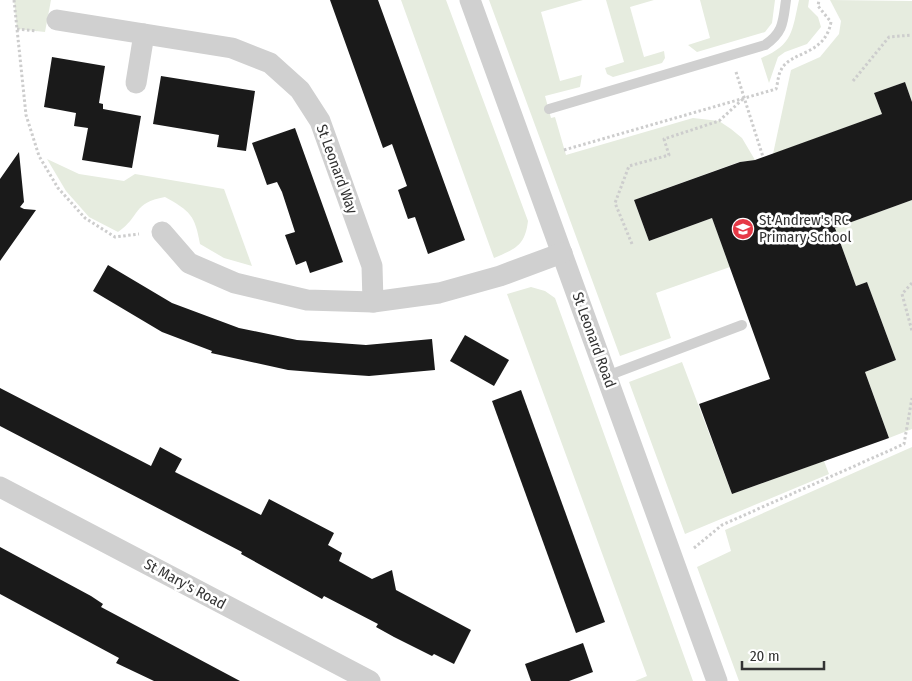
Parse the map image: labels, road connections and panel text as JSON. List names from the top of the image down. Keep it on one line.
{"streets":{"street":["St Leonard Way","St Leonard Road","St Mary's Road"]},"places":{"school or university":["St Andrew's RC Primary School"]},"scale_bar":"20 m"}
